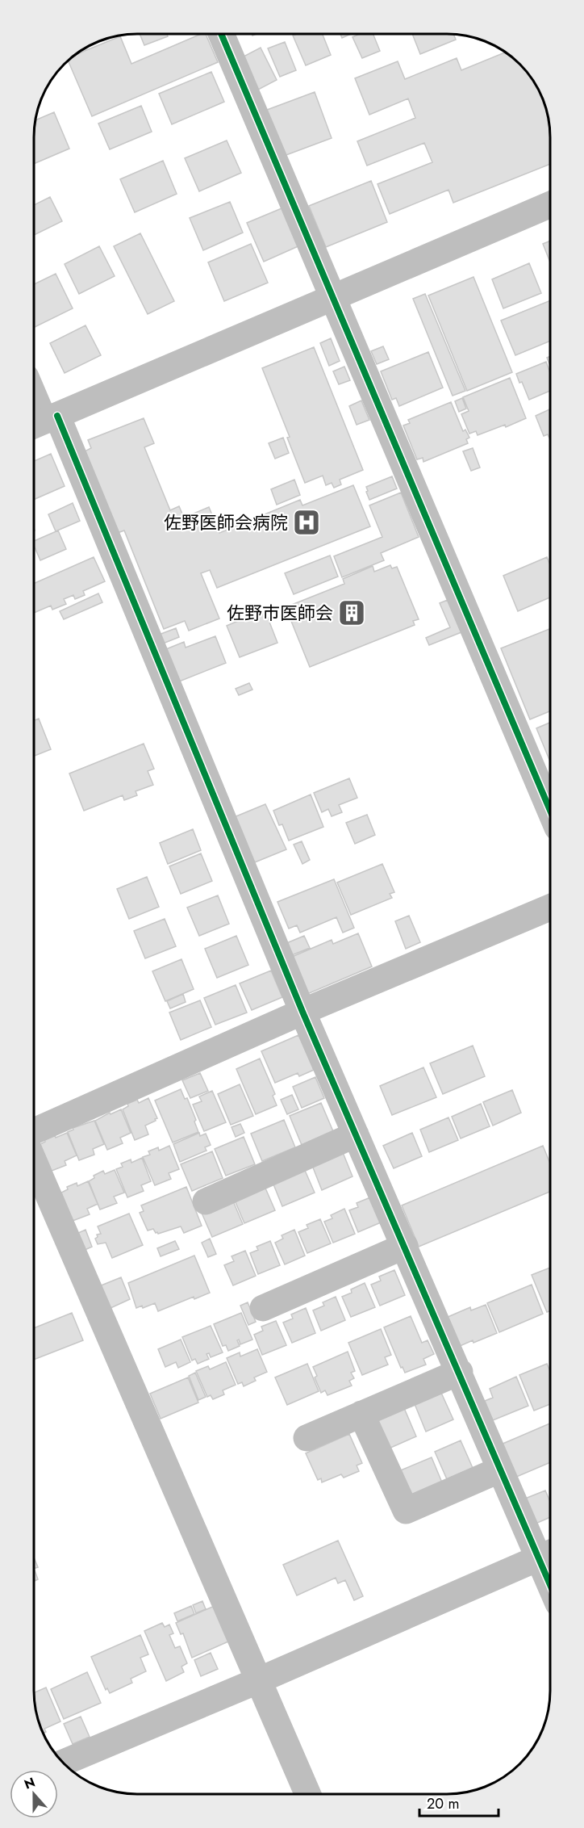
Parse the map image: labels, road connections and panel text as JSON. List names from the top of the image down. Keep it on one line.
{"places":{"hospital":["佐野医師会病院"],"building":["佐野市医師会"]},"scale_bar":"20 m","north":"top"}
